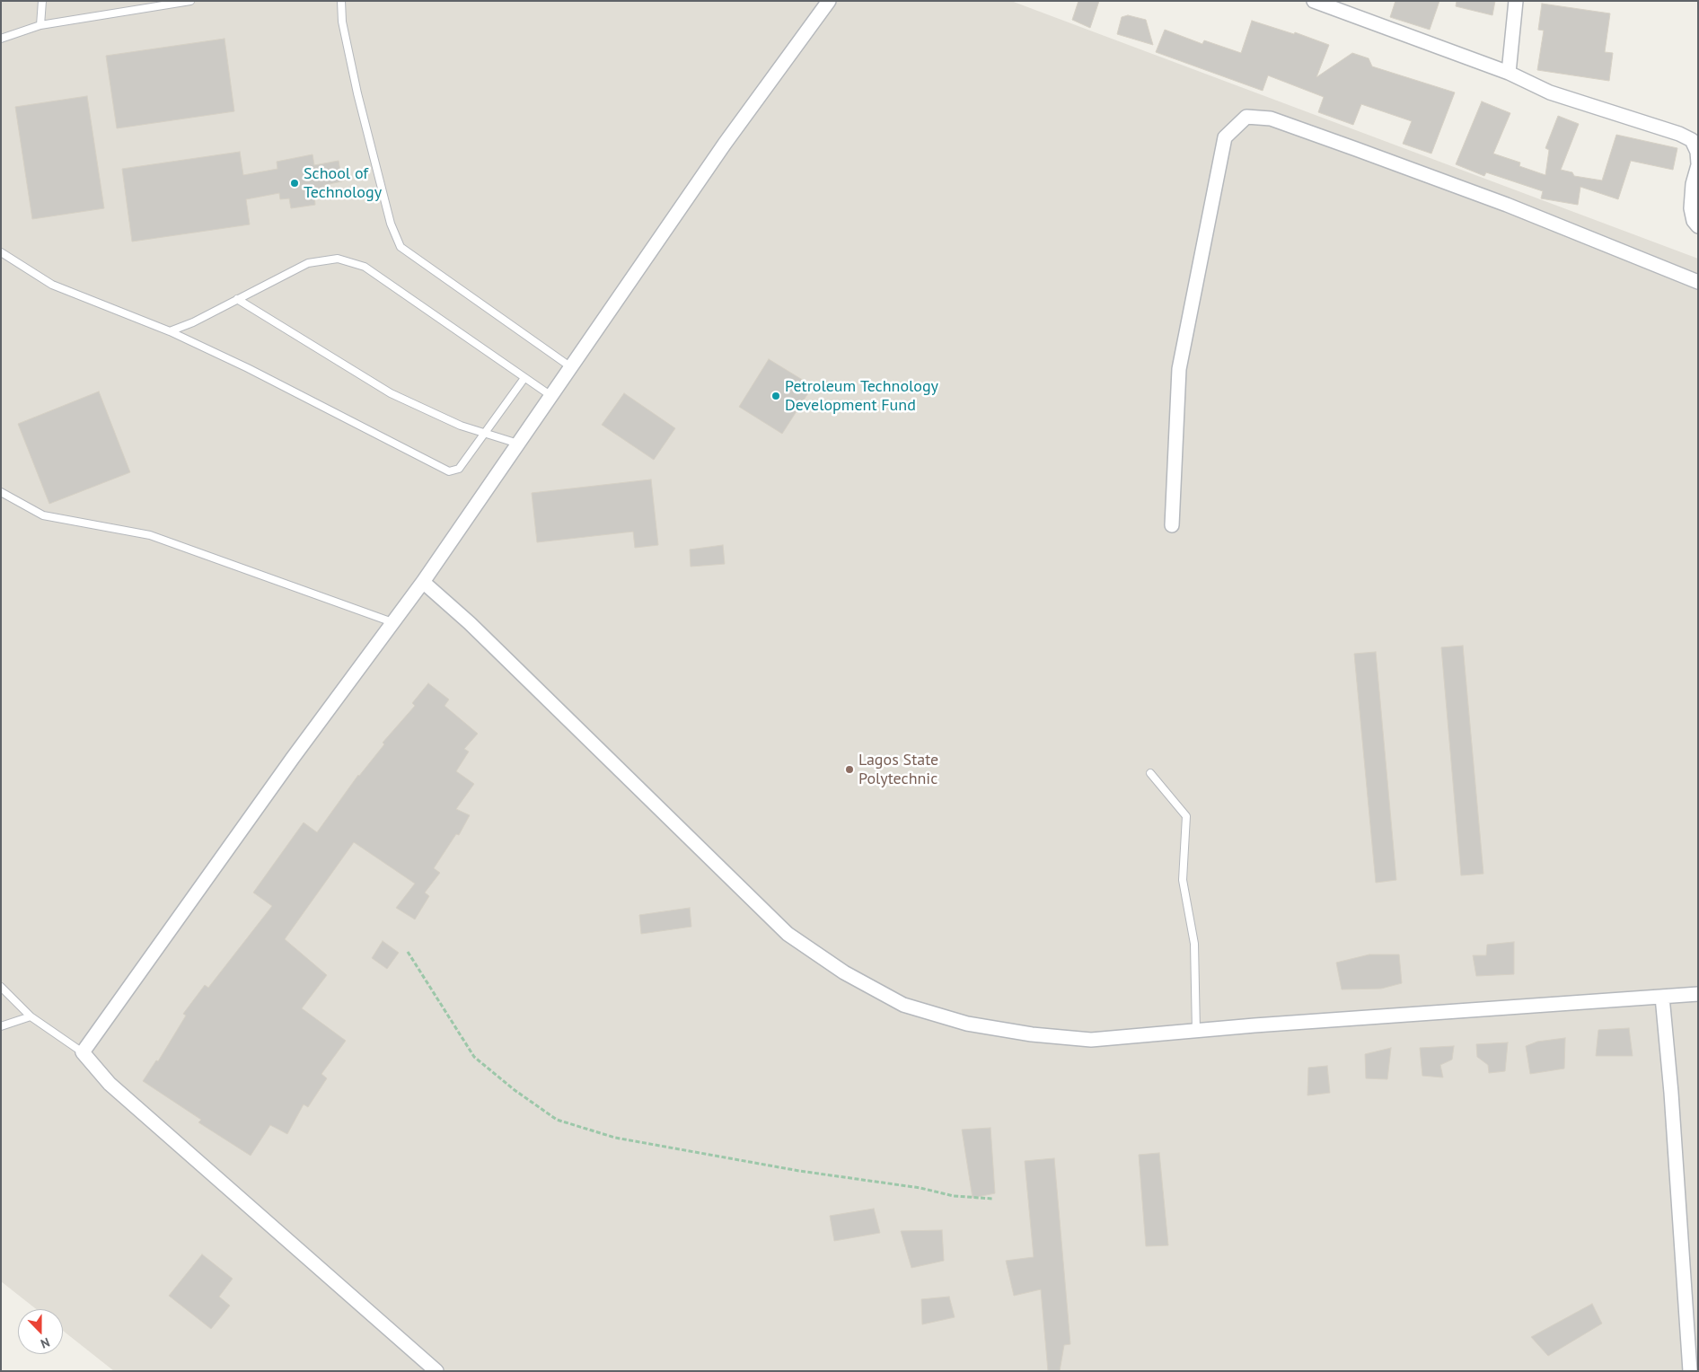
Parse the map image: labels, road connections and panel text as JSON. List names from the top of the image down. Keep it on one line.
{"places":["School of Technology","Petroleum Technology Development Fund","Lagos State Polytechnic"],"north":"bottom"}
